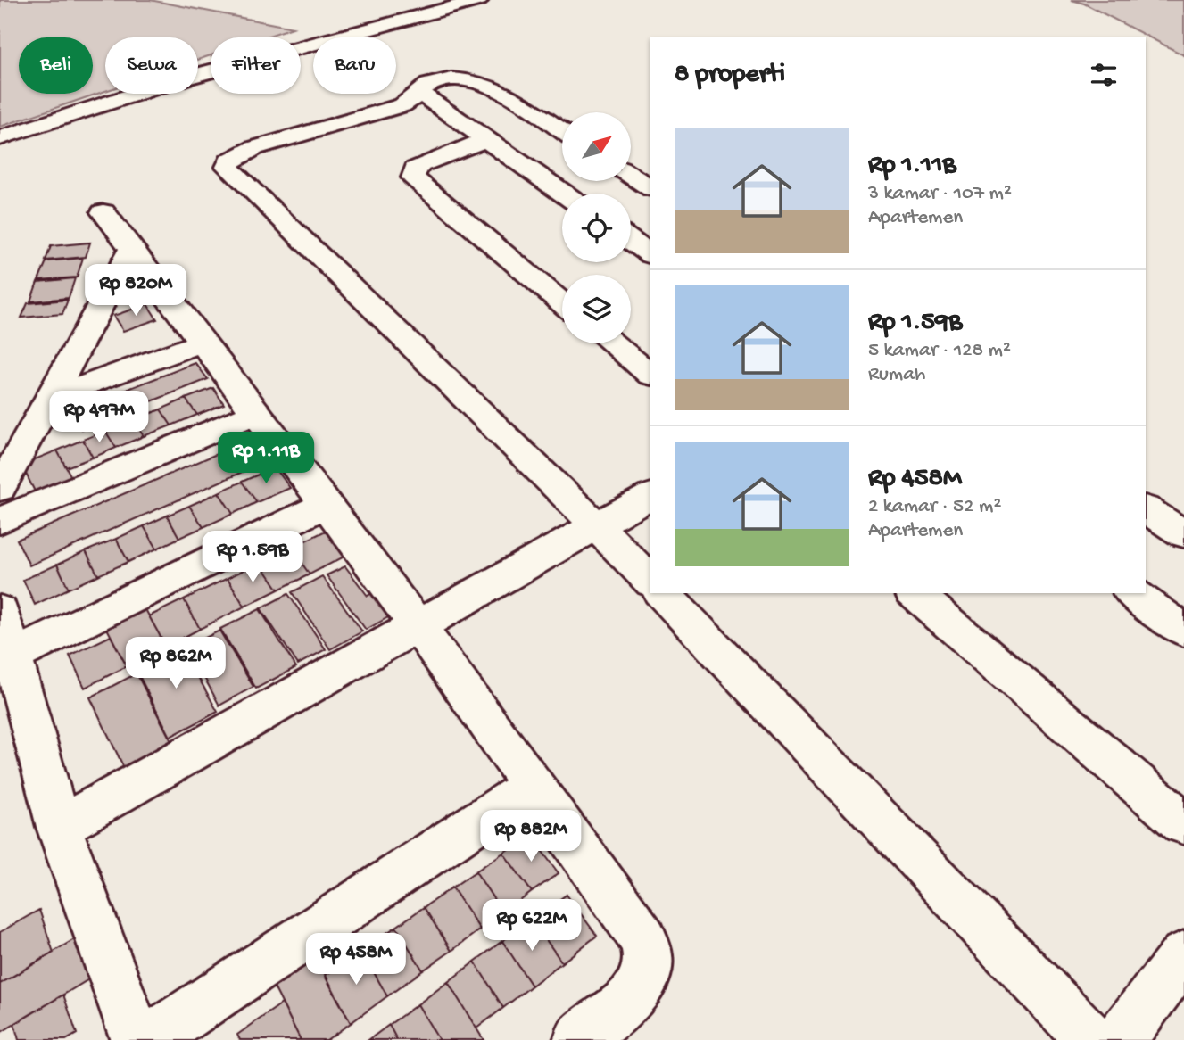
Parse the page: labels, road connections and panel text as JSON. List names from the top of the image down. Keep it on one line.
{"north":"top right","page":{"chip":["Beli","Sewa","Filter","Baru"],"heading":"8 properti","list":[{"name":"Rp 1.11B","note":"3 kamar · 107 m² · Apartemen"},{"name":"Rp 1.59B","note":"5 kamar · 128 m² · Rumah"},{"name":"Rp 458M","note":"2 kamar · 52 m² · Apartemen"}],"price":["Rp 820M","Rp 497M","Rp 1.11B","Rp 1.59B","Rp 862M","Rp 882M","Rp 622M","Rp 458M"]}}
